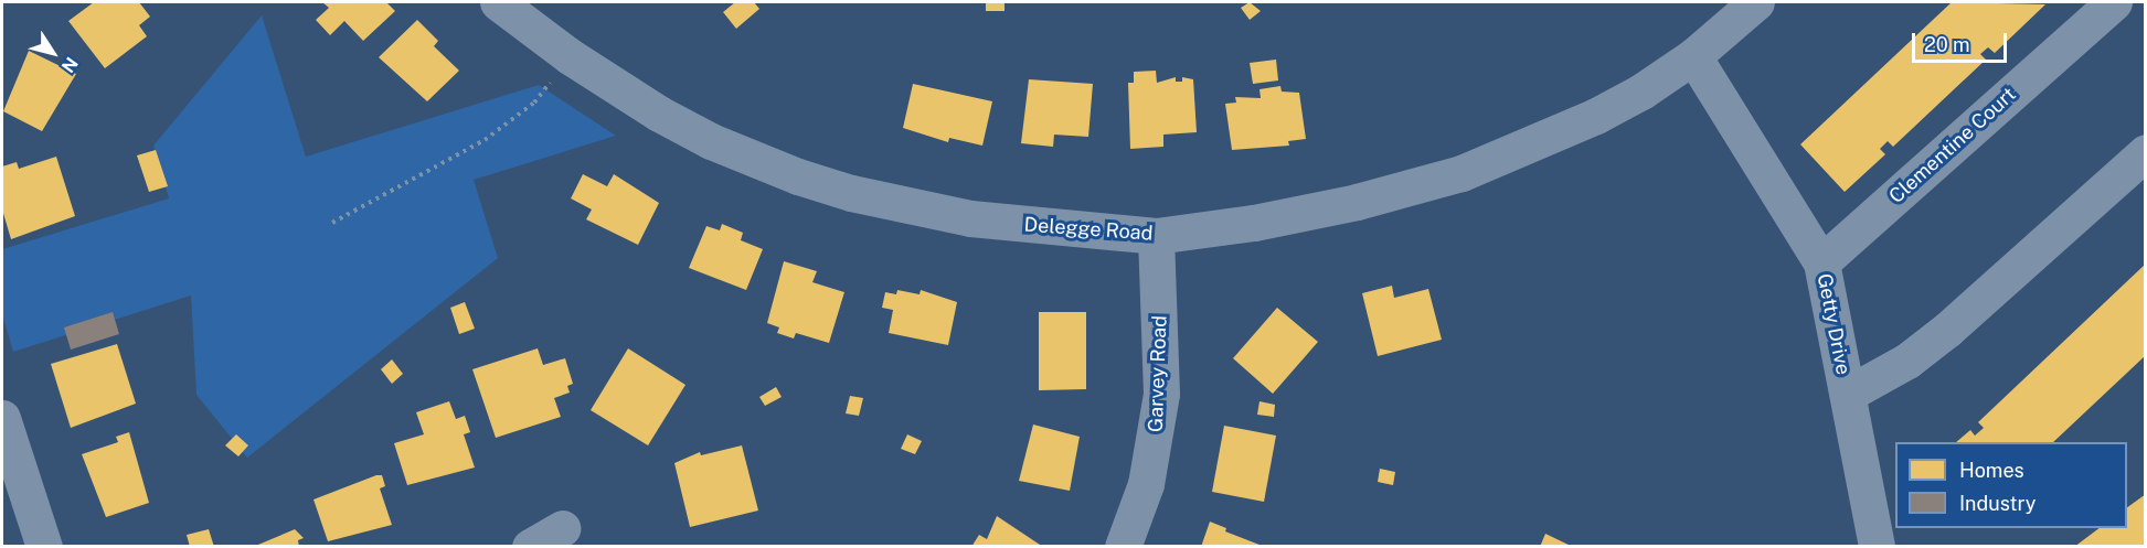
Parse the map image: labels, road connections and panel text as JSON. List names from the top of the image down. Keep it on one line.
{"streets":{"street":["Clementine Court","Delegge Road","Getty Drive","Garvey Road"]},"crossings":[["Clementine Court","Getty Drive"],["Delegge Road","Getty Drive"],["Delegge Road","Garvey Road"]],"legend":["Homes","Industry"],"scale_bar":"20 m","north":"bottom right"}
